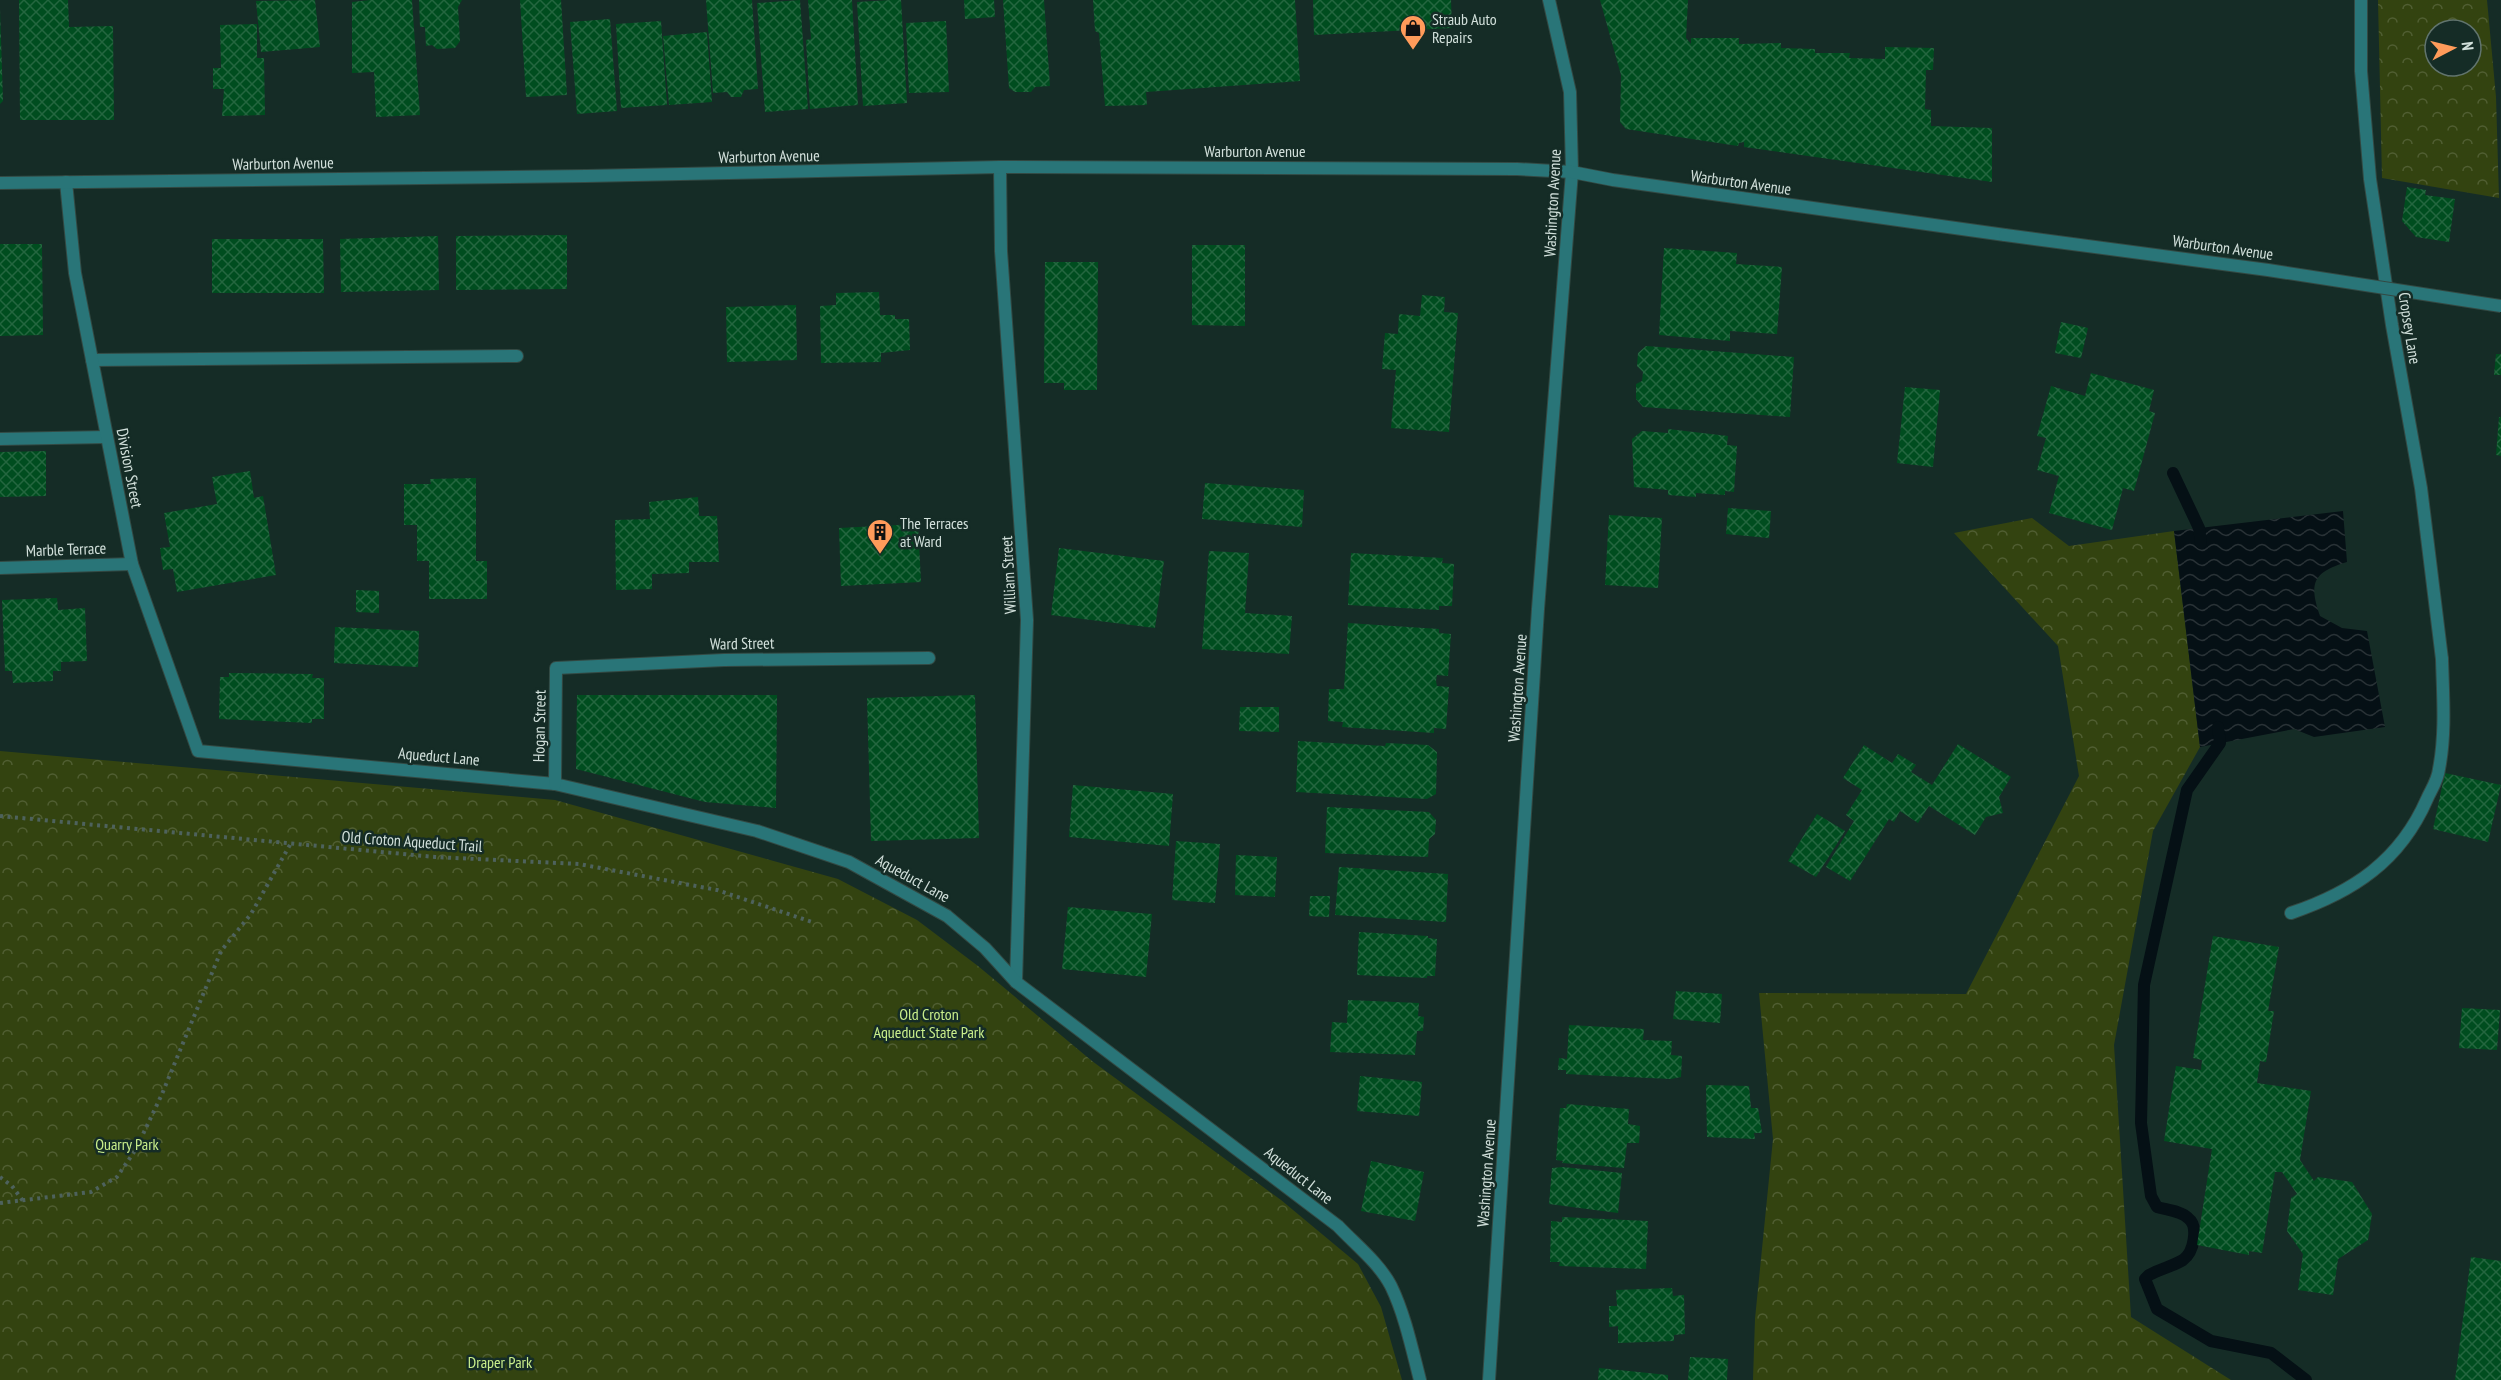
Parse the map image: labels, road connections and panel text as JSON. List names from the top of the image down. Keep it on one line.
{"streets":{"street":["Warburton Avenue","Washington Avenue","Cropsey Lane","Division Street","Marble Terrace","William Street","Ward Street","Hogan Street","Aqueduct Lane"],"path":["Old Croton Aqueduct Trail"]},"crossings":[["Warburton Avenue","Washington Avenue"],["Warburton Avenue","Division Street"],["Warburton Avenue","William Street"],["Division Street","Marble Terrace"],["Division Street","Aqueduct Lane"],["William Street","Aqueduct Lane"],["Ward Street","Hogan Street"],["Hogan Street","Aqueduct Lane"]],"parks":["Old Croton Aqueduct State Park","Quarry Park","Draper Park"],"places":{"shop":["Straub Auto Repairs"],"building":["The Terraces at Ward"]},"north":"right"}
